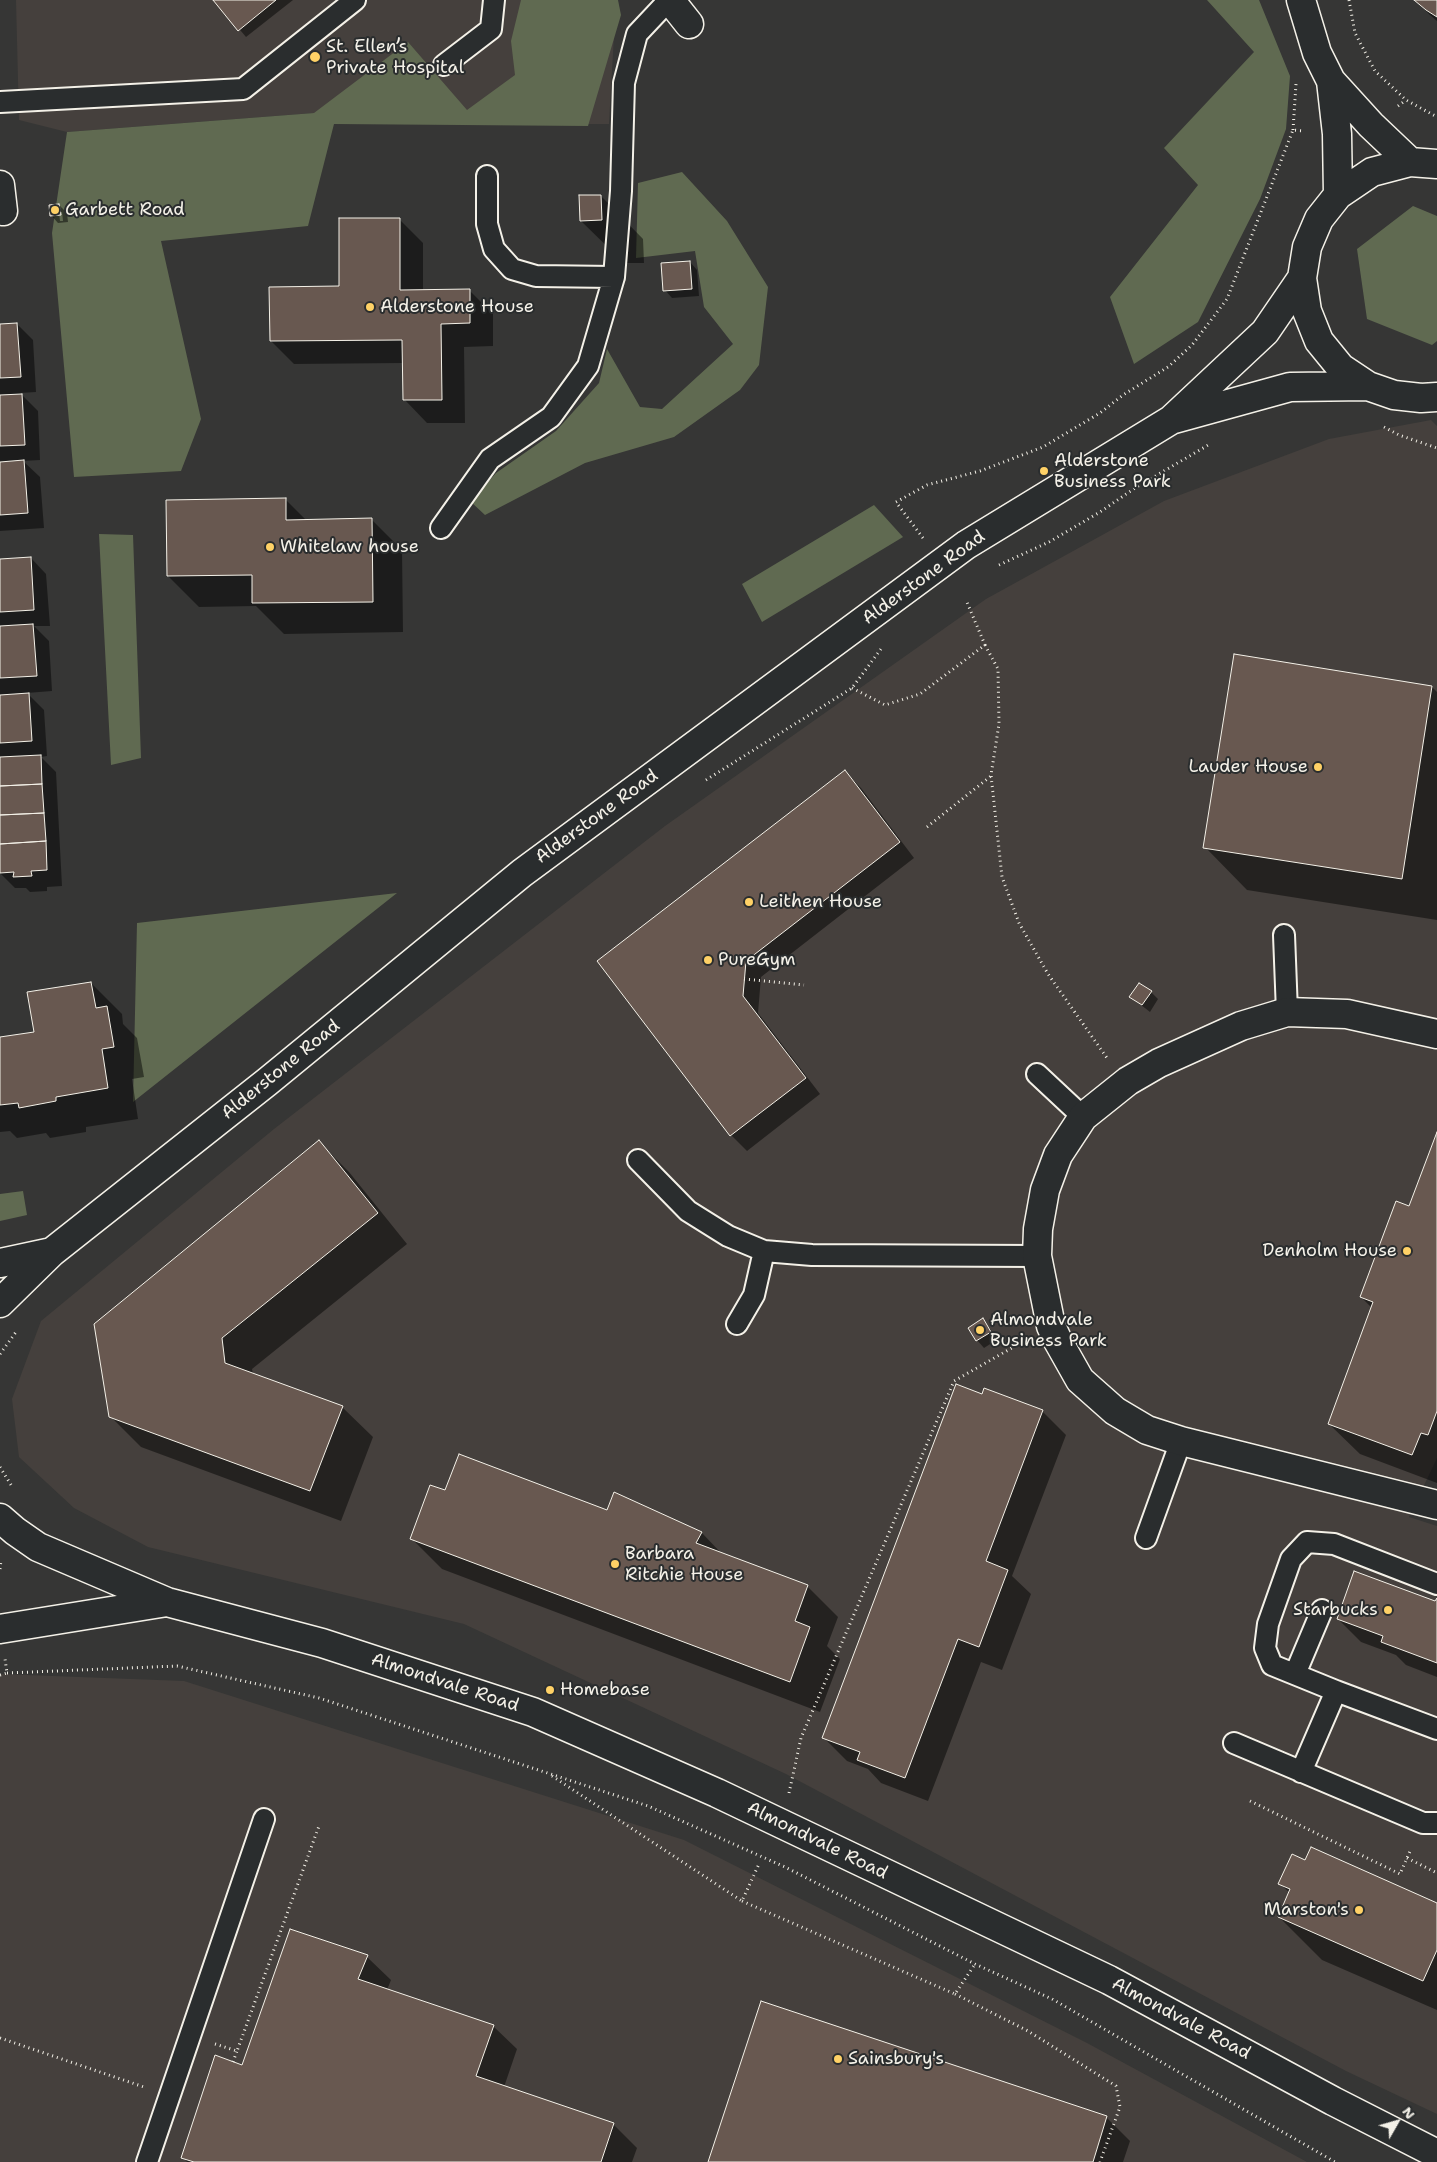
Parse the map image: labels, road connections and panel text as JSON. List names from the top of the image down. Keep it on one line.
{"streets":{"street":["Alderstone Road","Almondvale Road"]},"places":["St. Ellen’s Private Hospital","Garbett Road","Alderstone House","Alderstone Business Park","Whitelaw house","Lauder House","Leithen House","PureGym","Denholm House","Almondvale Business Park","Barbara Ritchie House","Starbucks","Homebase","Marston's","Sainsbury's"],"north":"top right"}
